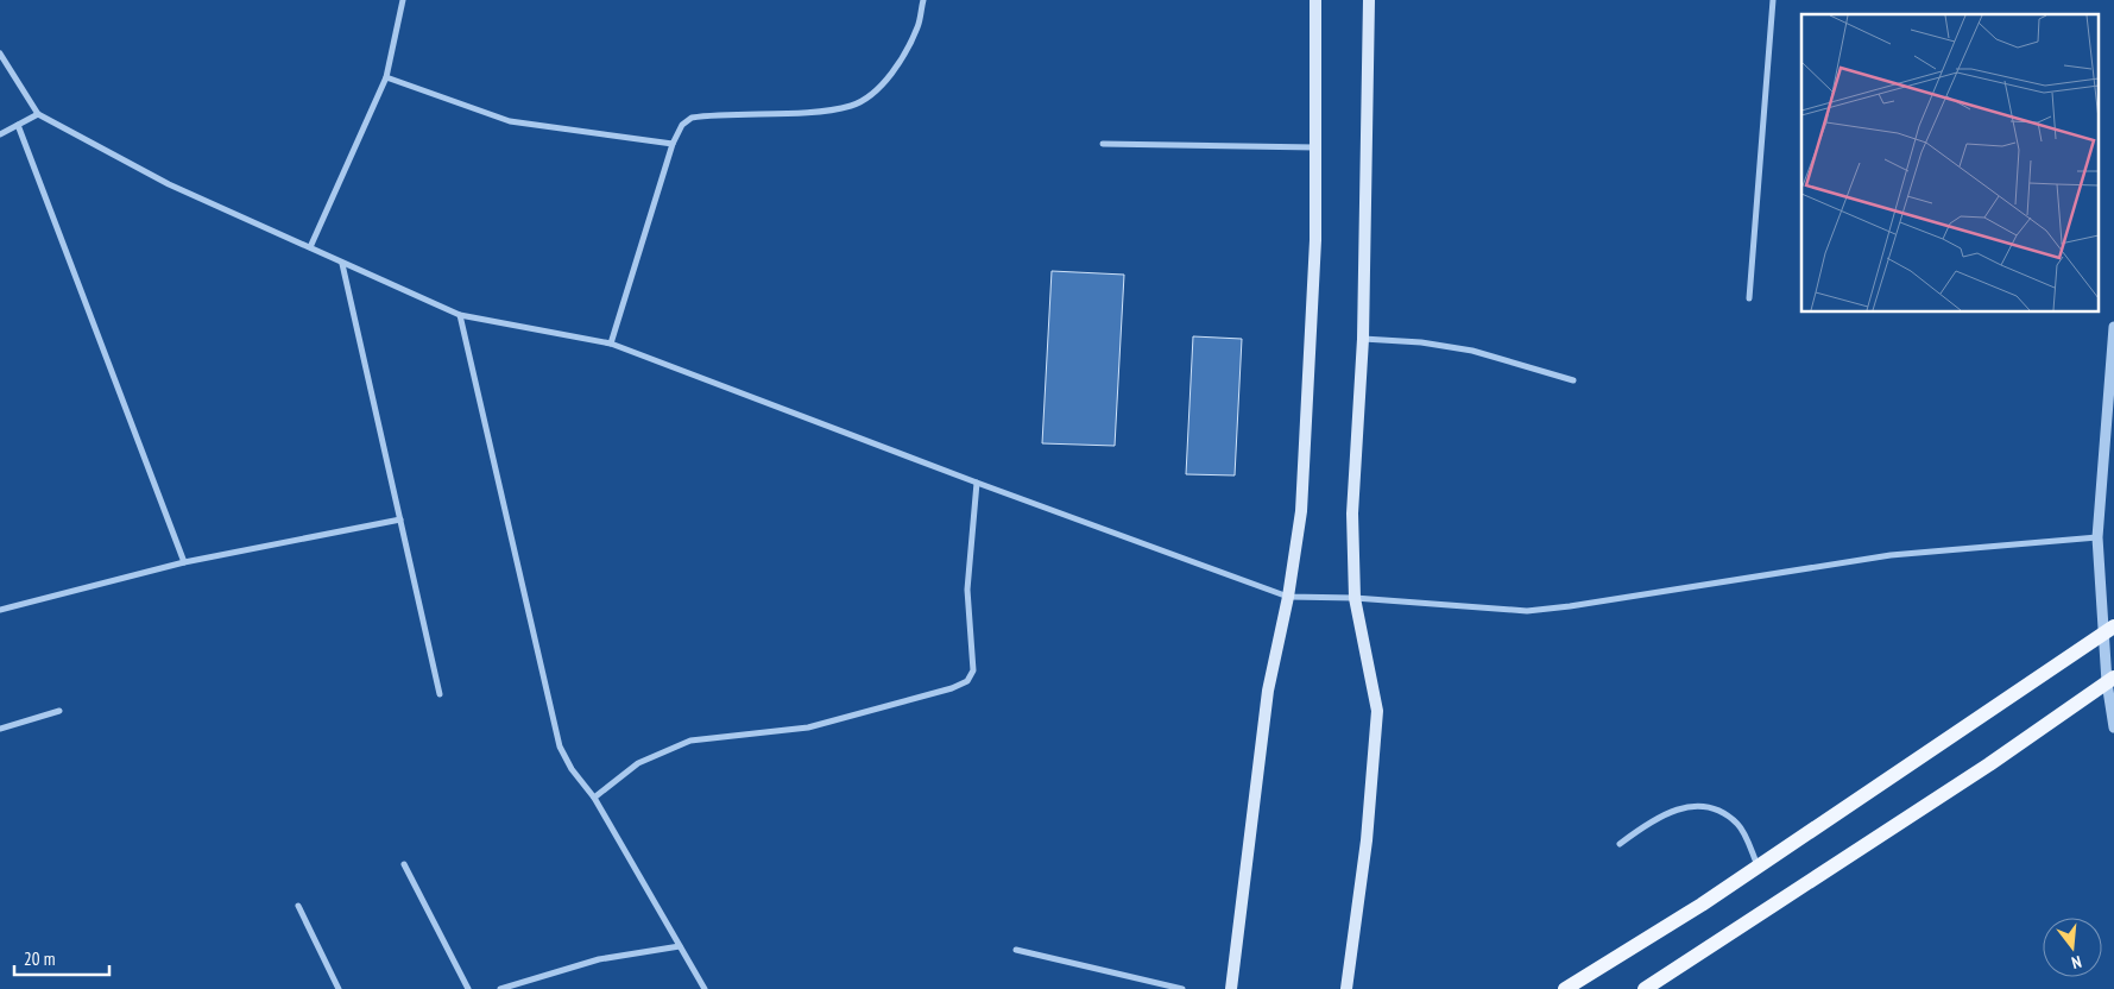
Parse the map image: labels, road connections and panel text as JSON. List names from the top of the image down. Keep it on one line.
{"scale_bar":"20 m","north":"bottom"}
